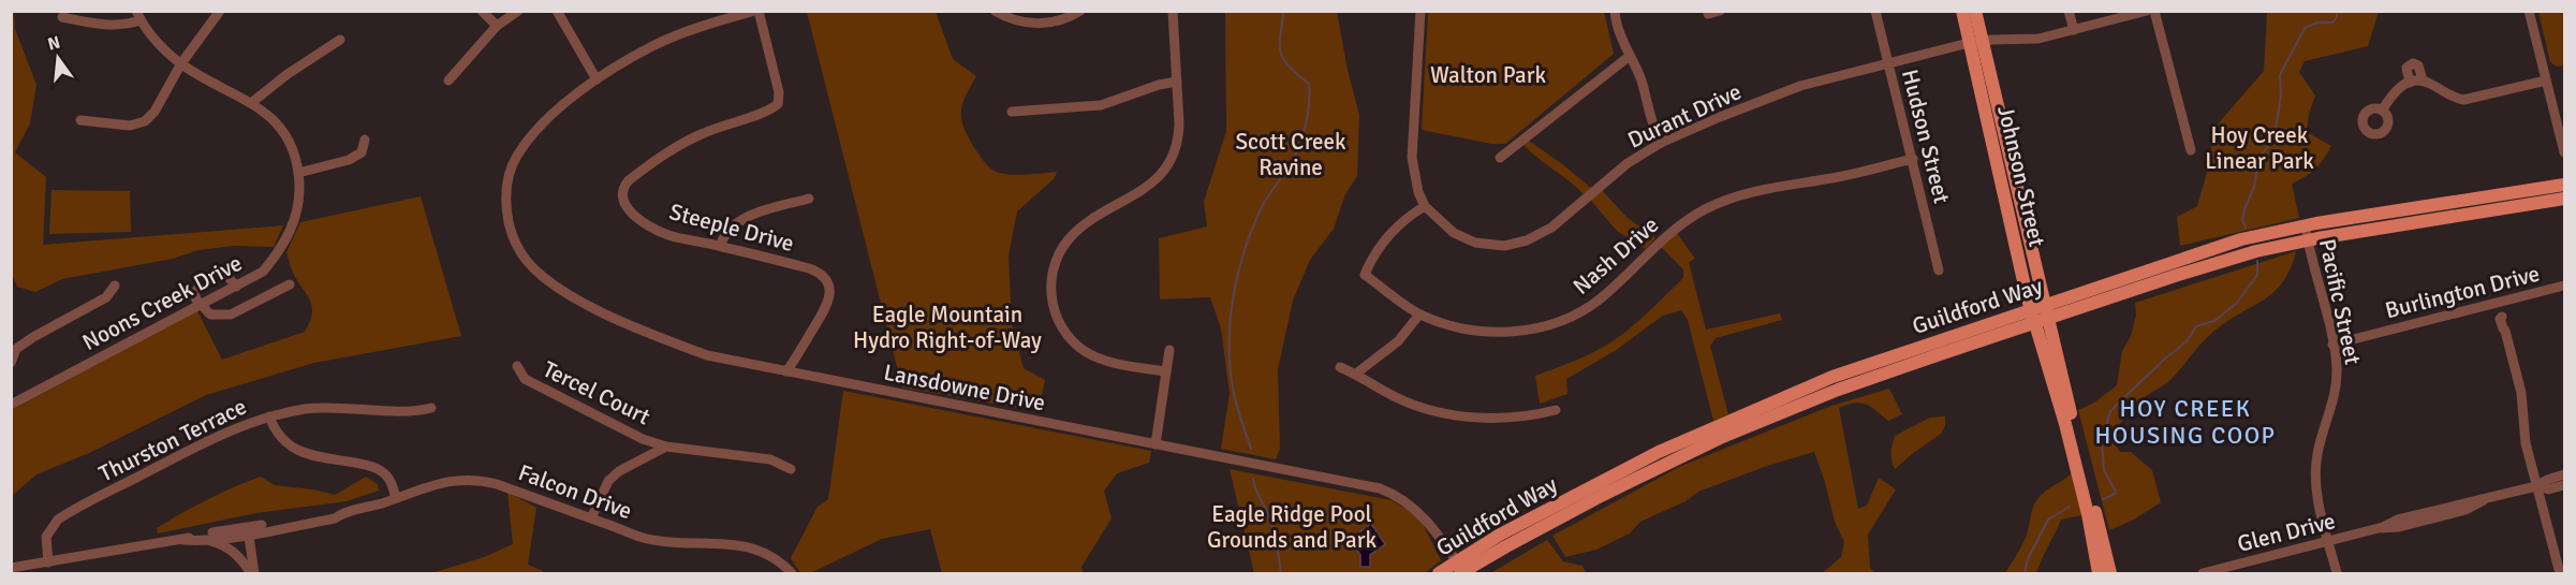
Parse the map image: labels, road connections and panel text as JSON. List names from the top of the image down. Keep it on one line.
{"streets":{"main road":["Johnson Street","Guildford Way"],"street":["Durant Drive","Hudson Street","Steeple Drive","Nash Drive","Burlington Drive","Pacific Street","Noons Creek Drive","Lansdowne Drive","Tercel Court","Thurston Terrace","Falcon Drive","Glen Drive"]},"crossings":[["Durant Drive","Hudson Street"],["Durant Drive","Johnson Street"],["Durant Drive","Nash Drive"],["Hudson Street","Nash Drive"],["Johnson Street","Guildford Way"],["Steeple Drive","Lansdowne Drive"],["Burlington Drive","Pacific Street"],["Pacific Street","Guildford Way"],["Pacific Street","Glen Drive"],["Guildford Way","Lansdowne Drive"],["Thurston Terrace","Falcon Drive"]],"districts":["HOY CREEK HOUSING COOP"],"parks":["Walton Park","Hoy Creek Linear Park","Scott Creek Ravine","Eagle Mountain Hydro Right-of-Way","Eagle Ridge Pool Grounds and Park"],"north":"top"}
